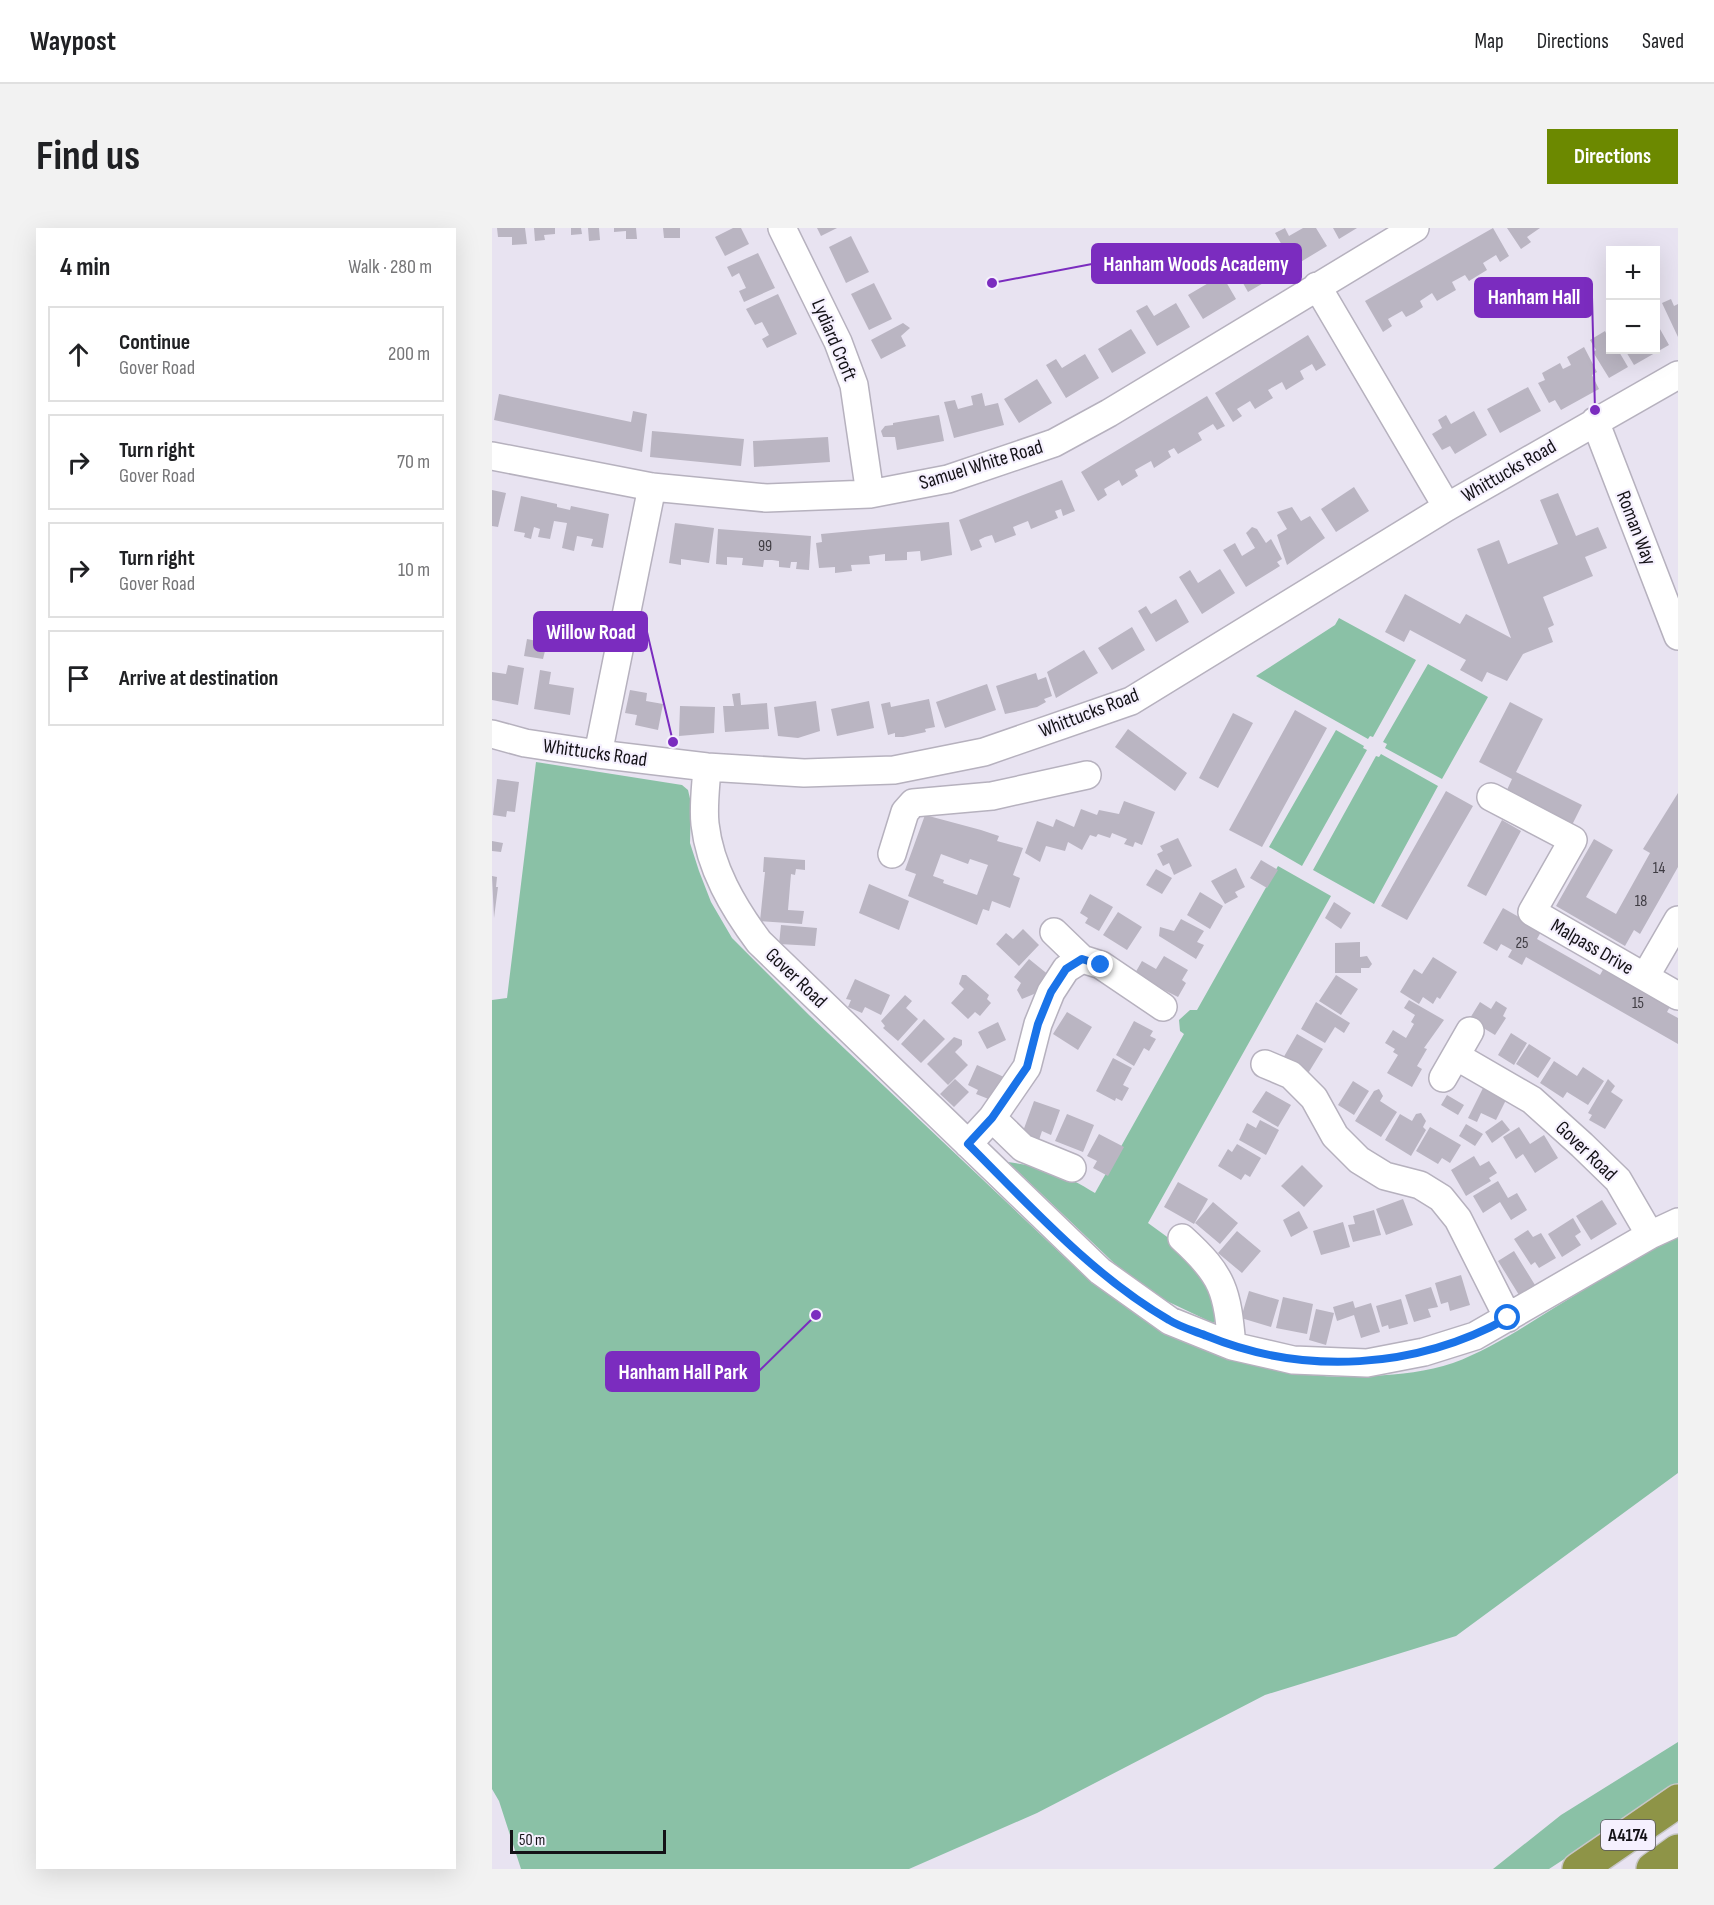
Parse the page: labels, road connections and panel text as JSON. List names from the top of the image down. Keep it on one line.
{"streets":{"highway":["A4174"],"street":["Lydiard Croft","Samuel White Road","Whittucks Road","Roman Way","Malpass Drive","Gover Road"]},"crossings":[["Lydiard Croft","Samuel White Road"],["Whittucks Road","Roman Way"],["Whittucks Road","Gover Road"]],"places":["Hanham Woods Academy","Hanham Hall","Willow Road","Hanham Hall Park"],"house_numbers":["99","14","18","25","15"],"scale_bar":"50 m","page":{"header":"Waypost","nav":["Map","Directions","Saved"],"buttons":"Directions","title":"Find us","heading":["4 min","Walk · 280 m"],"map_buttons":["+","−"],"list":[["Continue","Gover Road","200 m"],["Turn right","Gover Road","70 m"],["Turn right","Gover Road","10 m"],"Arrive at destination"],"scale":"50 m"}}
